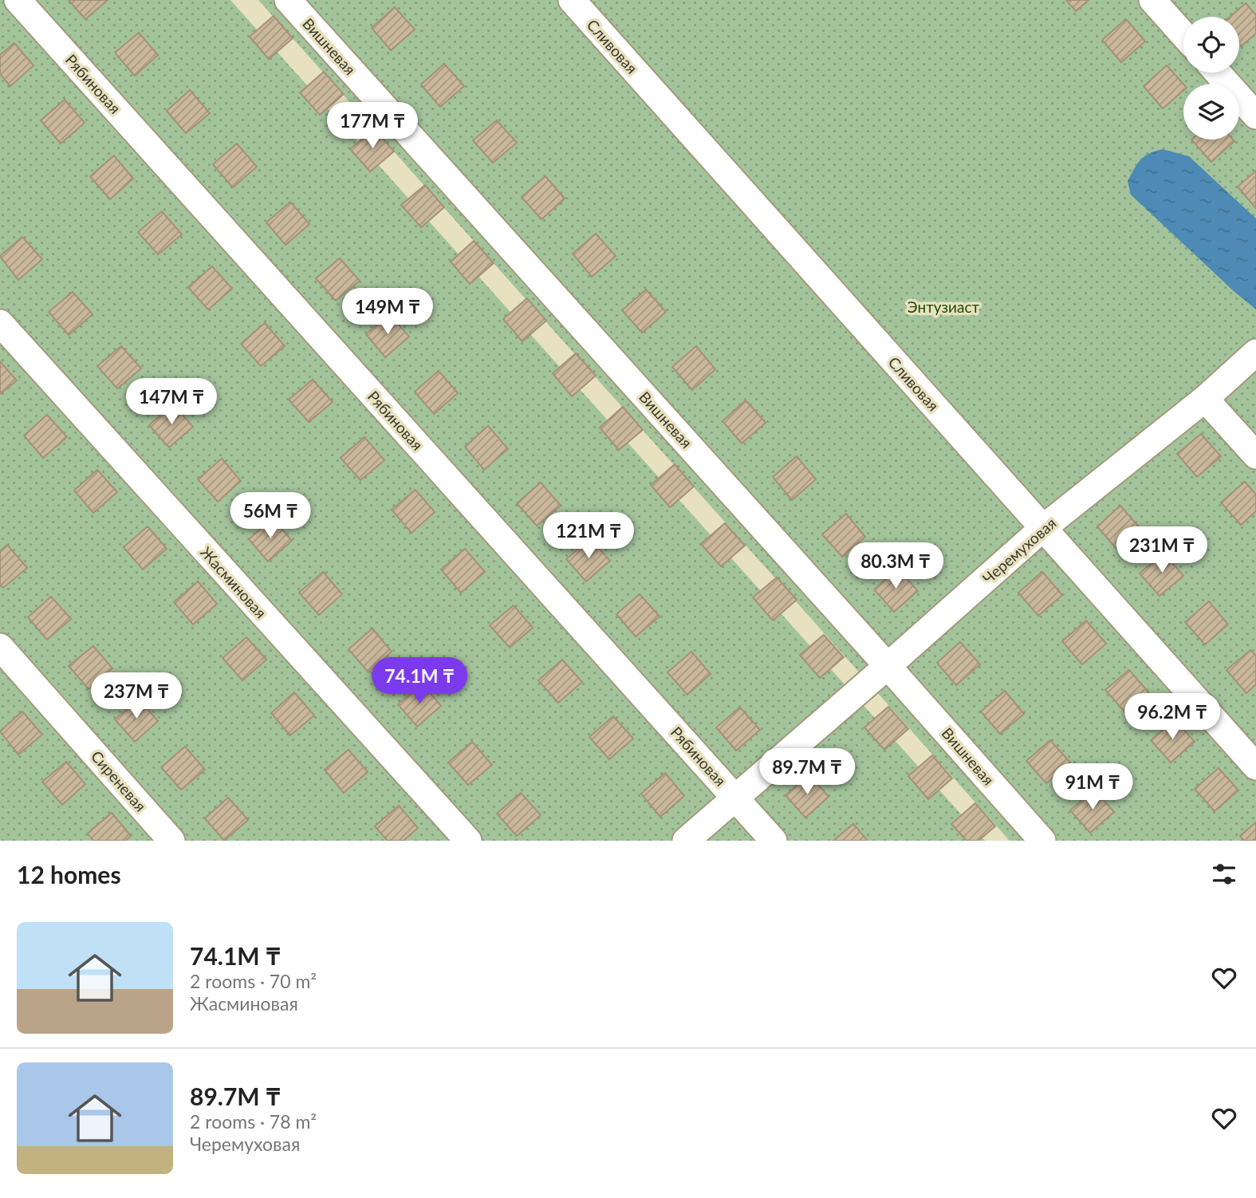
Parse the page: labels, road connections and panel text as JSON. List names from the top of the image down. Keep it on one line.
{"streets":{"street":["Вишневая","Сливовая","Рябиновая","Черемуховая","Жасминовая","Сиреневая"]},"crossings":[["Вишневая","Черемуховая"],["Сливовая","Черемуховая"],["Рябиновая","Черемуховая"]],"parks":["Энтузиаст"],"page":{"price":["177M ₸","149M ₸","147M ₸","56M ₸","121M ₸","231M ₸","80.3M ₸","74.1M ₸","237M ₸","96.2M ₸","89.7M ₸","91M ₸"],"heading":"12 homes","list":[{"name":"74.1M ₸","note":"2 rooms · 70 m² · Жасминовая"},{"name":"89.7M ₸","note":"2 rooms · 78 m² · Черемуховая"}]}}
